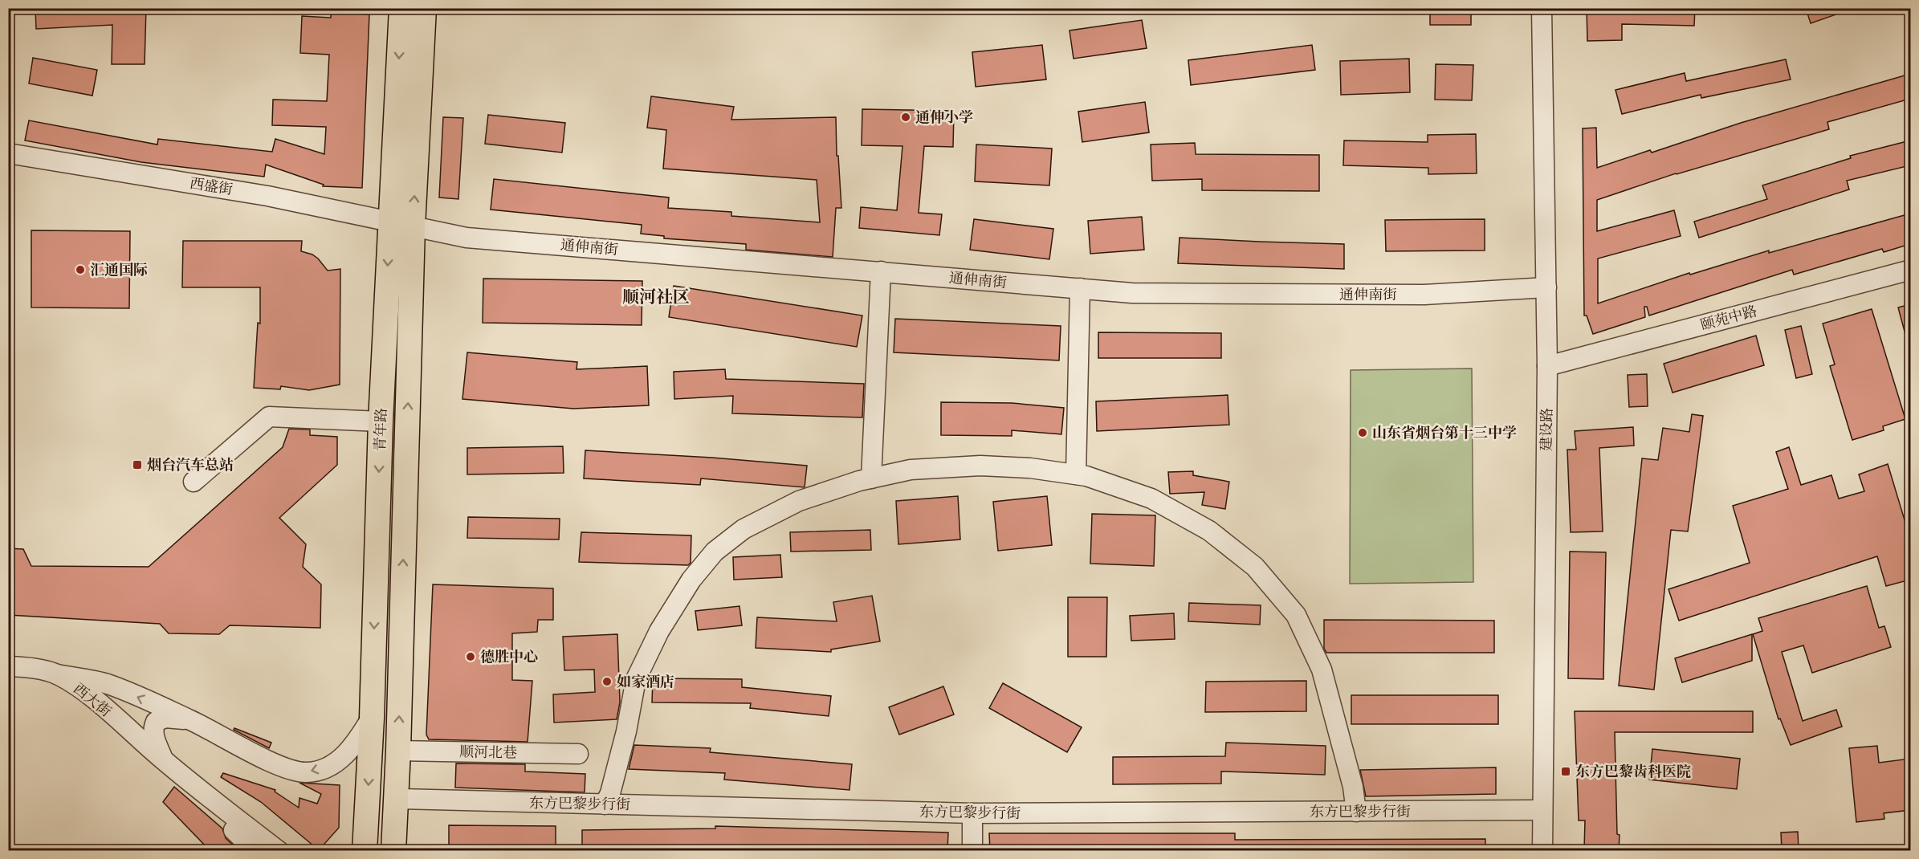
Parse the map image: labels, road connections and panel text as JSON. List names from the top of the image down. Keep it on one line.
{"streets":{"main road":["青年路"],"street":["西盛街","通伸南街","颐苑中路","建设路","西大街","顺河北巷","东方巴黎步行街"]},"crossings":[["西盛街","通伸南街"],["西盛街","青年路"],["通伸南街","青年路"],["通伸南街","建设路"],["颐苑中路","建设路"],["青年路","顺河北巷"],["青年路","东方巴黎步行街"],["建设路","东方巴黎步行街"]],"districts":["顺河社区"],"places":{"other":["通伸小学","汇通国际","山东省烟台第十三中学","德胜中心","如家酒店"],"transit":["烟台汽车总站","东方巴黎齿科医院"]}}
